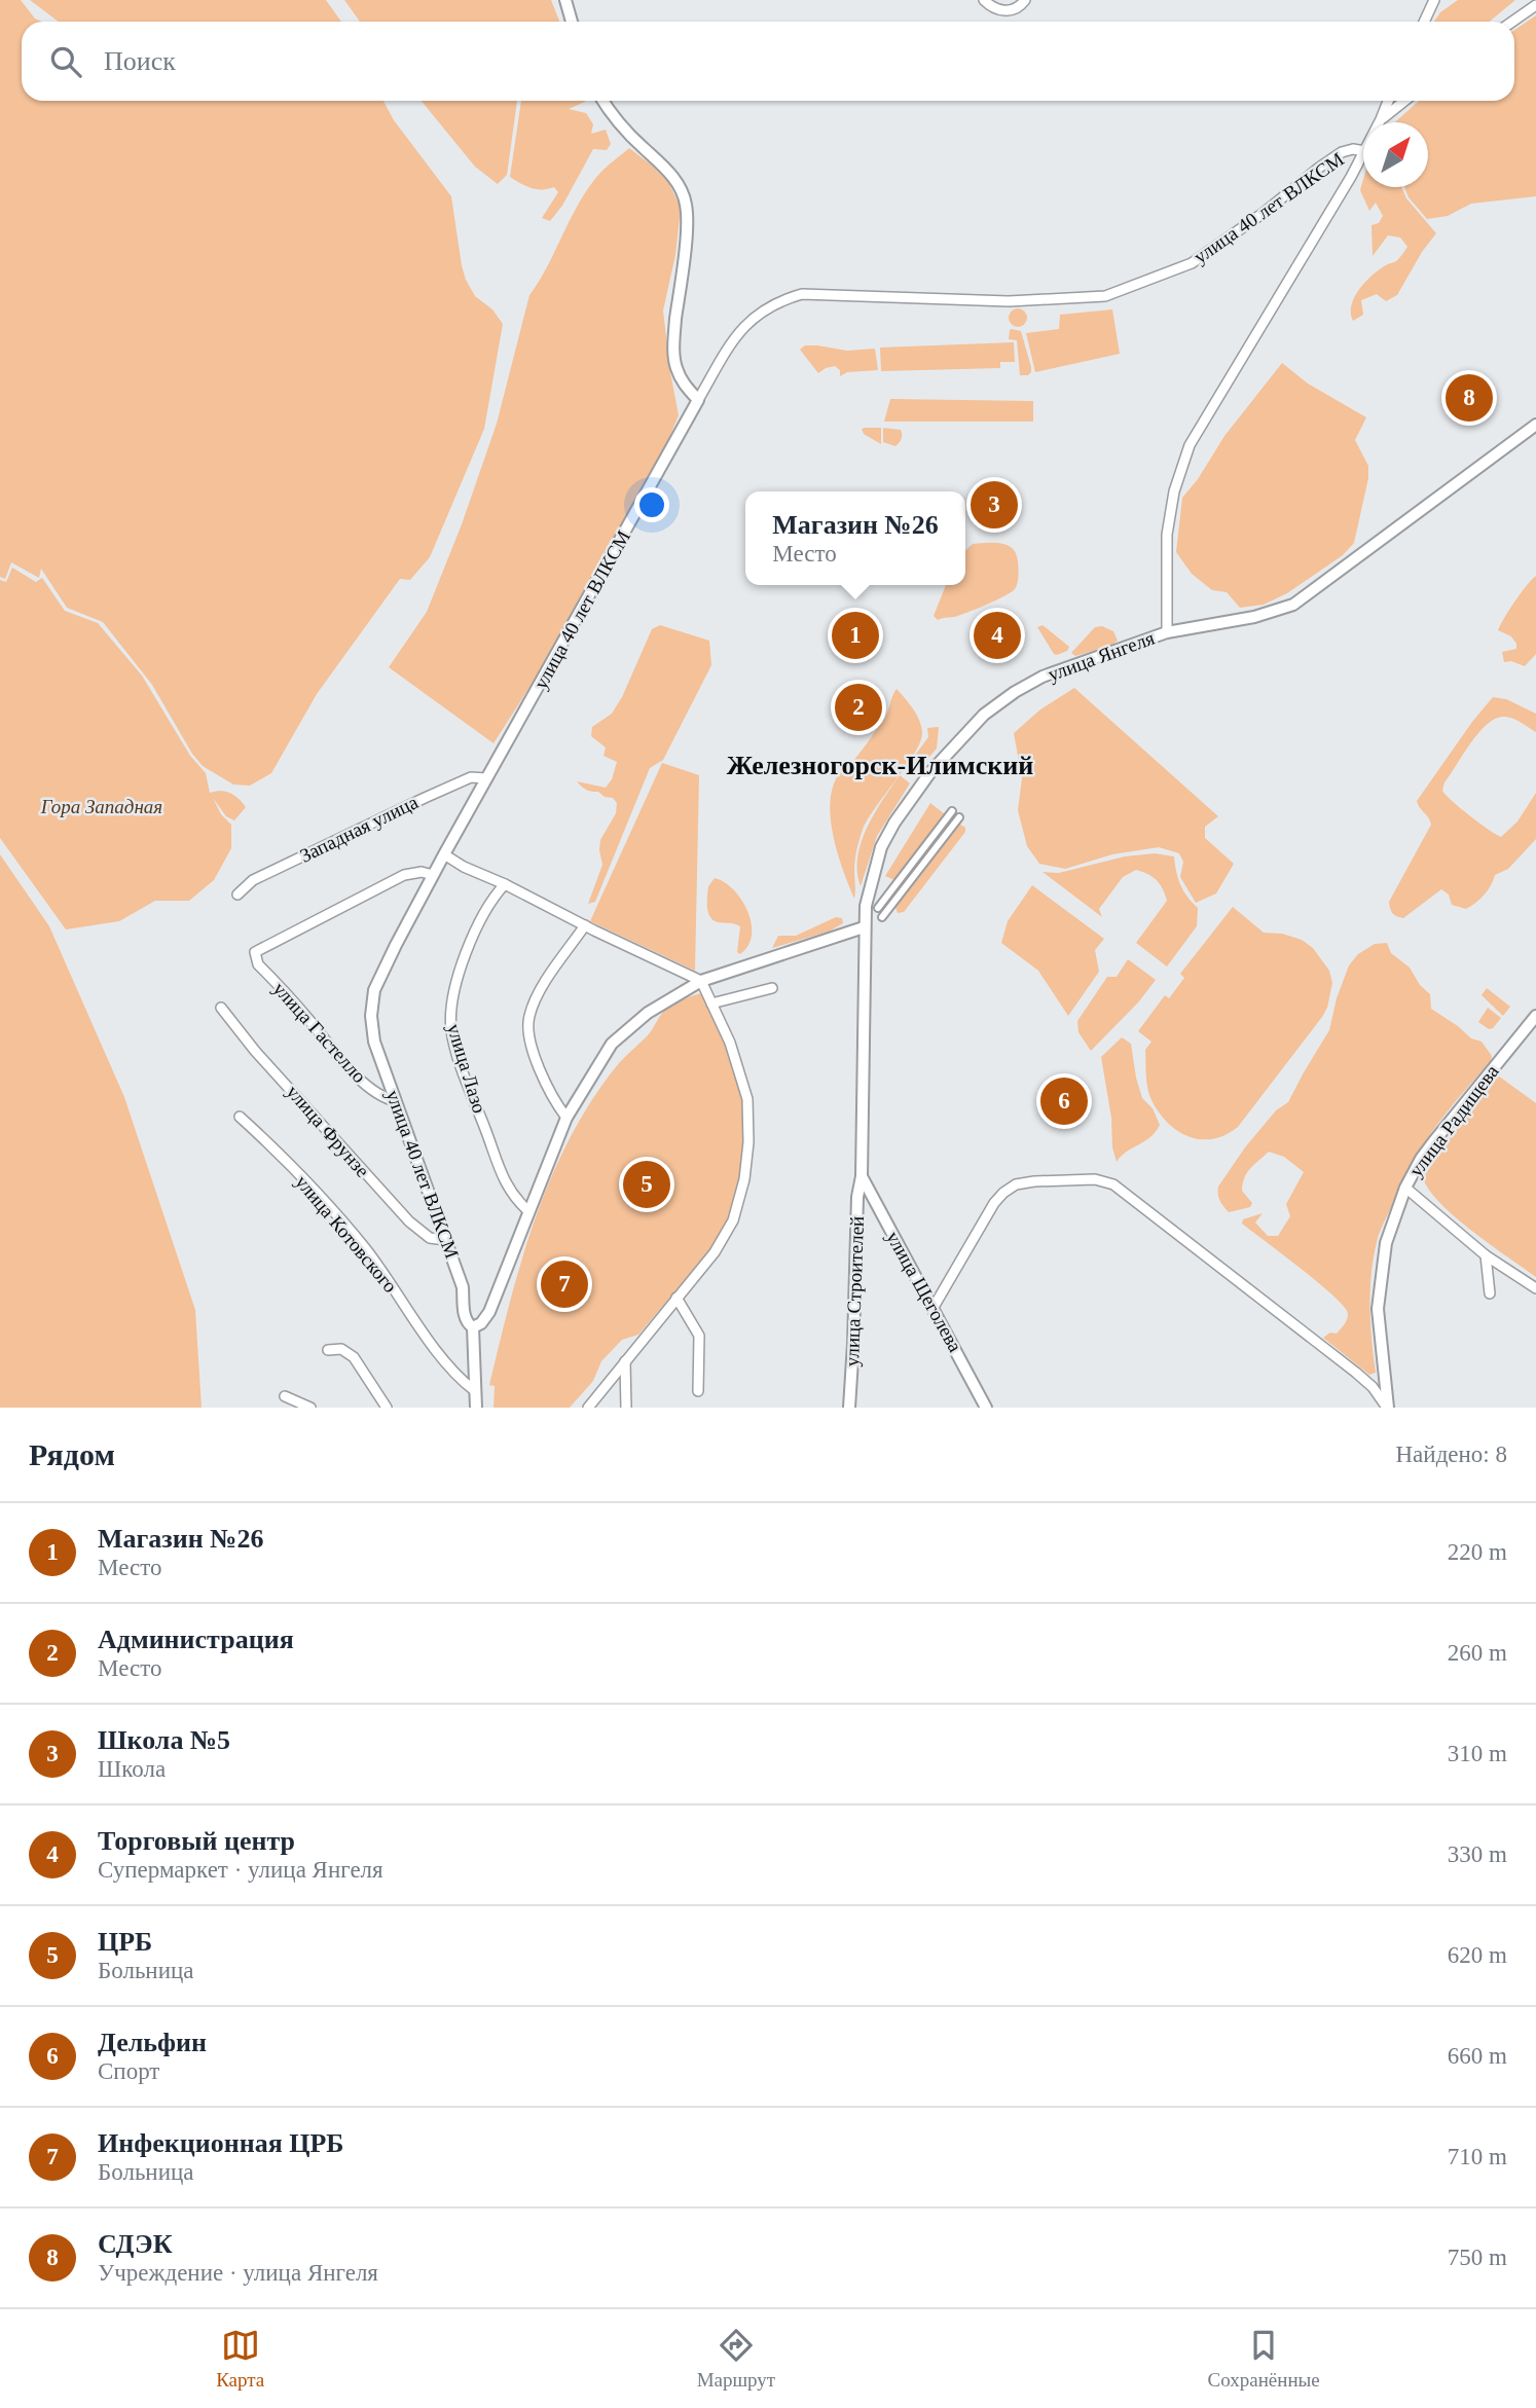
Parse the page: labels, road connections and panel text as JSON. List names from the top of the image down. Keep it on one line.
{"streets":{"street":["улица 40 лет ВЛКСМ","улица Янгеля","Западная улица","улица Гастелло","улица Лазо","улица Радищева","улица Фрунзе","улица Котовского","улица Строителей","улица Щеголева"]},"crossings":[["улица 40 лет ВЛКСМ","Западная улица"],["улица 40 лет ВЛКСМ","улица Гастелло"],["улица 40 лет ВЛКСМ","улица Фрунзе"],["улица 40 лет ВЛКСМ","улица Котовского"],["улица Янгеля","улица Строителей"],["улица Янгеля","улица Щеголева"],["улица Строителей","улица Щеголева"]],"districts":["Железногорск-Илимский"],"parks":["Гора Западная"],"north":"top right","page":{"search":"Поиск","pins":["8","3","1","4","2","6","5","7"],"popup":["Магазин №26","Место"],"heading":["Рядом","Найдено: 8"],"list":[{"mark":"1","name":"Магазин №26","note":"Место","value":"220 m"},{"mark":"2","name":"Администрация","note":"Место","value":"260 m"},{"mark":"3","name":"Школа №5","note":"Школа","value":"310 m"},{"mark":"4","name":"Торговый центр","note":"Супермаркет · улица Янгеля","value":"330 m"},{"mark":"5","name":"ЦРБ","note":"Больница","value":"620 m"},{"mark":"6","name":"Дельфин","note":"Спорт","value":"660 m"},{"mark":"7","name":"Инфекционная ЦРБ","note":"Больница","value":"710 m"},{"mark":"8","name":"СДЭК","note":"Учреждение · улица Янгеля","value":"750 m"}],"nav":["Карта","Маршрут","Сохранённые"]}}
